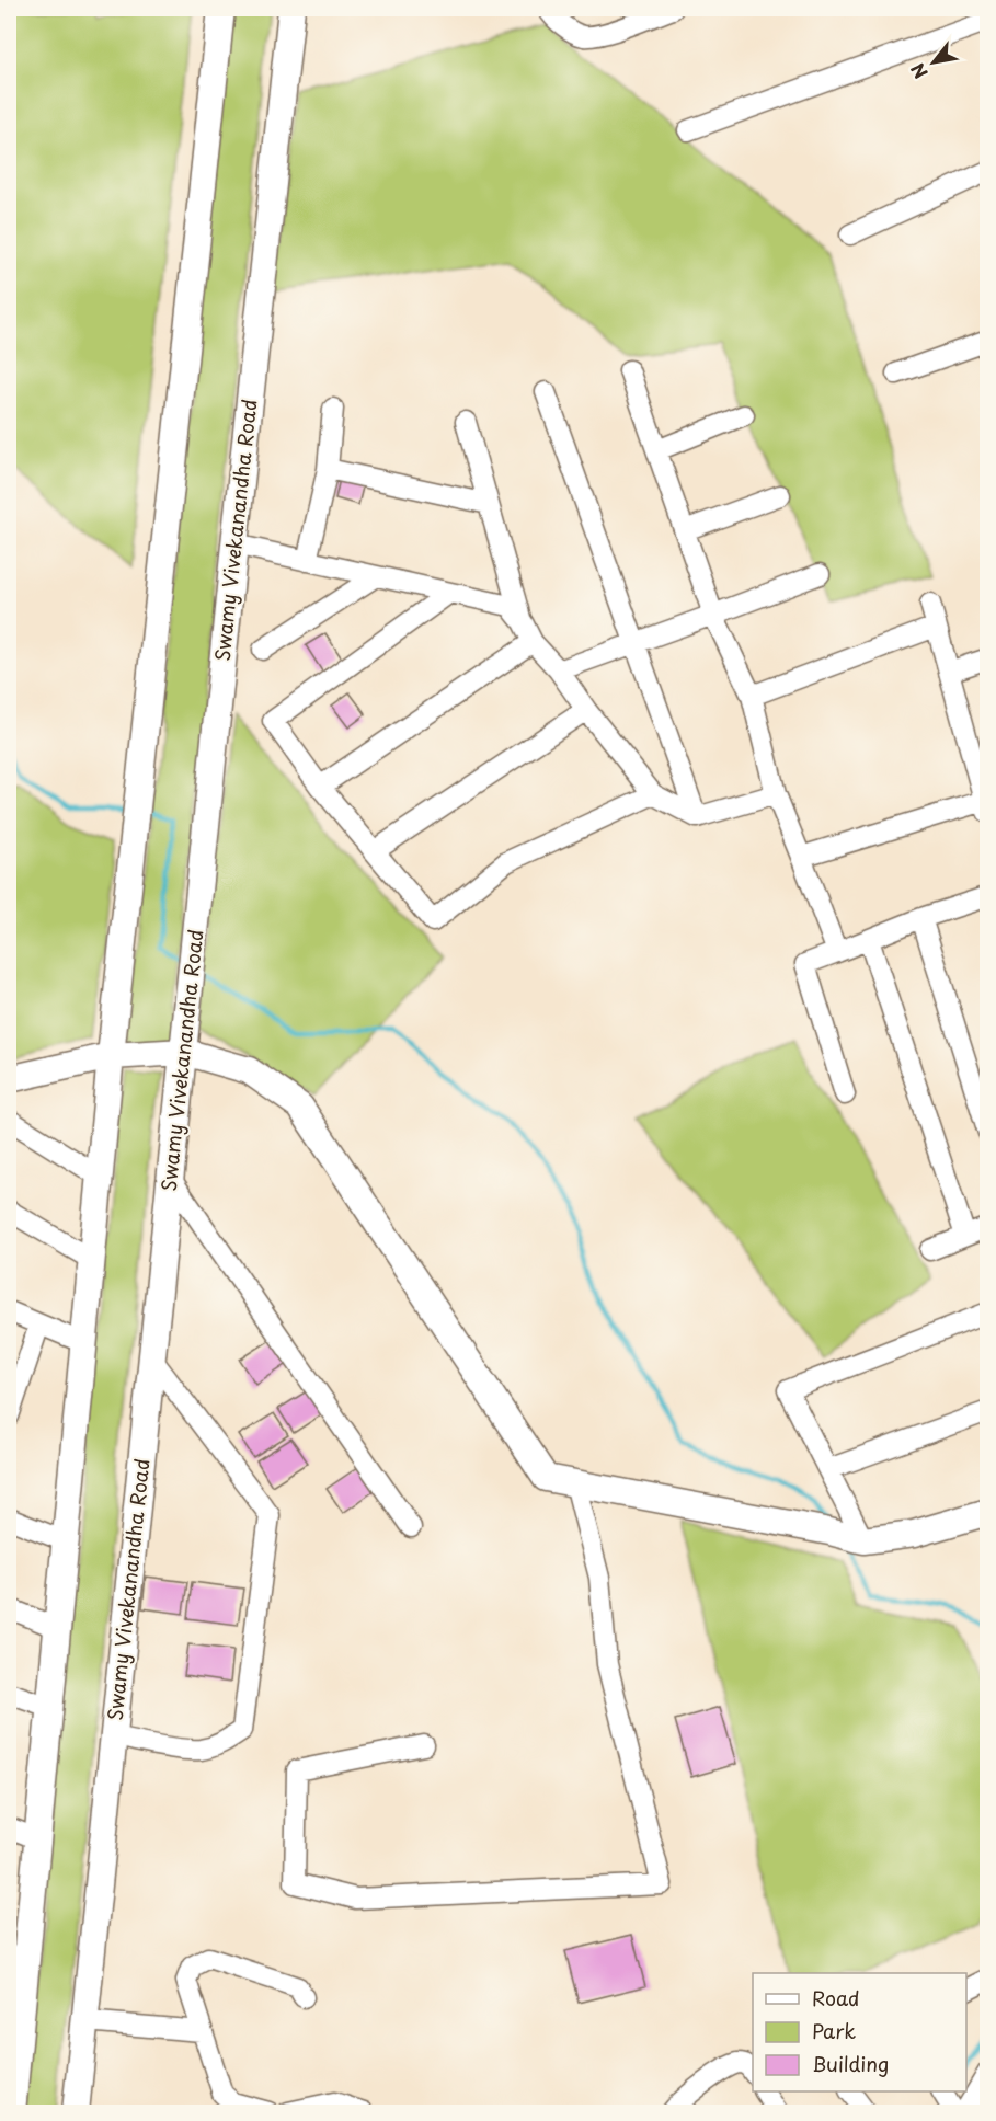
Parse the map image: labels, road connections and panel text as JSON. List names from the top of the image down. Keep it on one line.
{"streets":{"main road":["Swamy Vivekanandha Road"]},"legend":["Road","Park","Building"],"north":"bottom left"}
